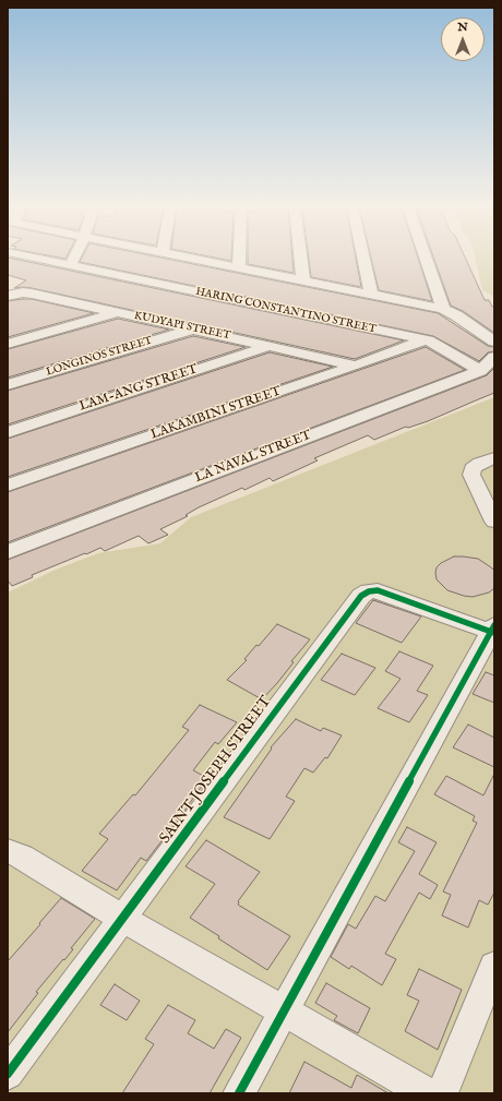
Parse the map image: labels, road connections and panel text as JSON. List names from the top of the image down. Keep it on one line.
{"streets":{"street":["HARING CONSTANTINO STREET","KUDYAPI STREET","LONGINOS STREET","LAM-ANG STREET","LAKAMBINI STREET","LA NAVAL STREET","SAINT JOSEPH STREET"]},"crossings":[["HARING CONSTANTINO STREET","LAKAMBINI STREET"],["HARING CONSTANTINO STREET","LA NAVAL STREET"],["KUDYAPI STREET","LONGINOS STREET"],["KUDYAPI STREET","LAM-ANG STREET"],["KUDYAPI STREET","LAKAMBINI STREET"]],"north":"top"}
